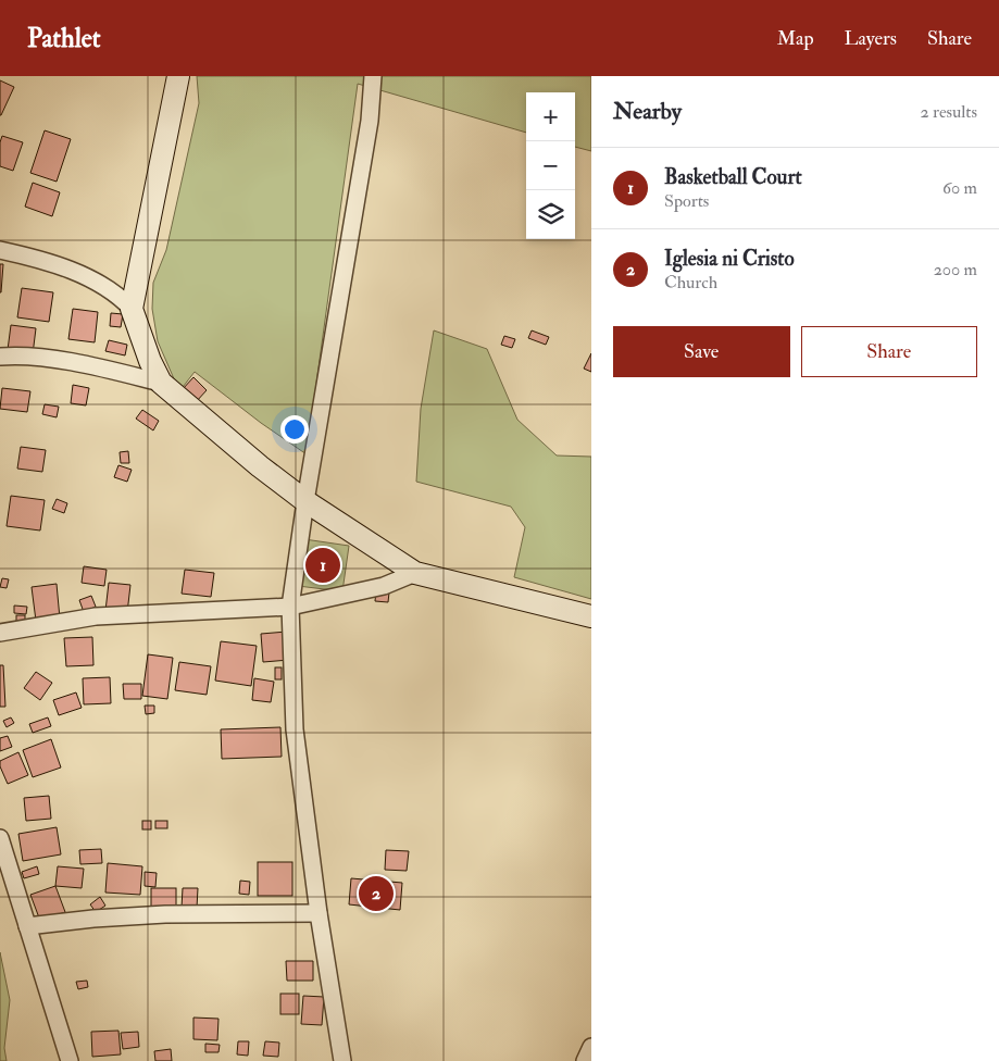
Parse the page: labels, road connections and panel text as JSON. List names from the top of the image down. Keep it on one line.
{"page":{"header":"Pathlet","nav":["Map","Layers","Share"],"heading":["Nearby","2 results"],"map_buttons":["+","−"],"list":[{"mark":"1","name":"Basketball Court","note":"Sports","value":"60 m"},{"mark":"2","name":"Iglesia ni Cristo","note":"Church","value":"200 m"}],"buttons":["Save","Share"],"pins":["1","2"]}}
